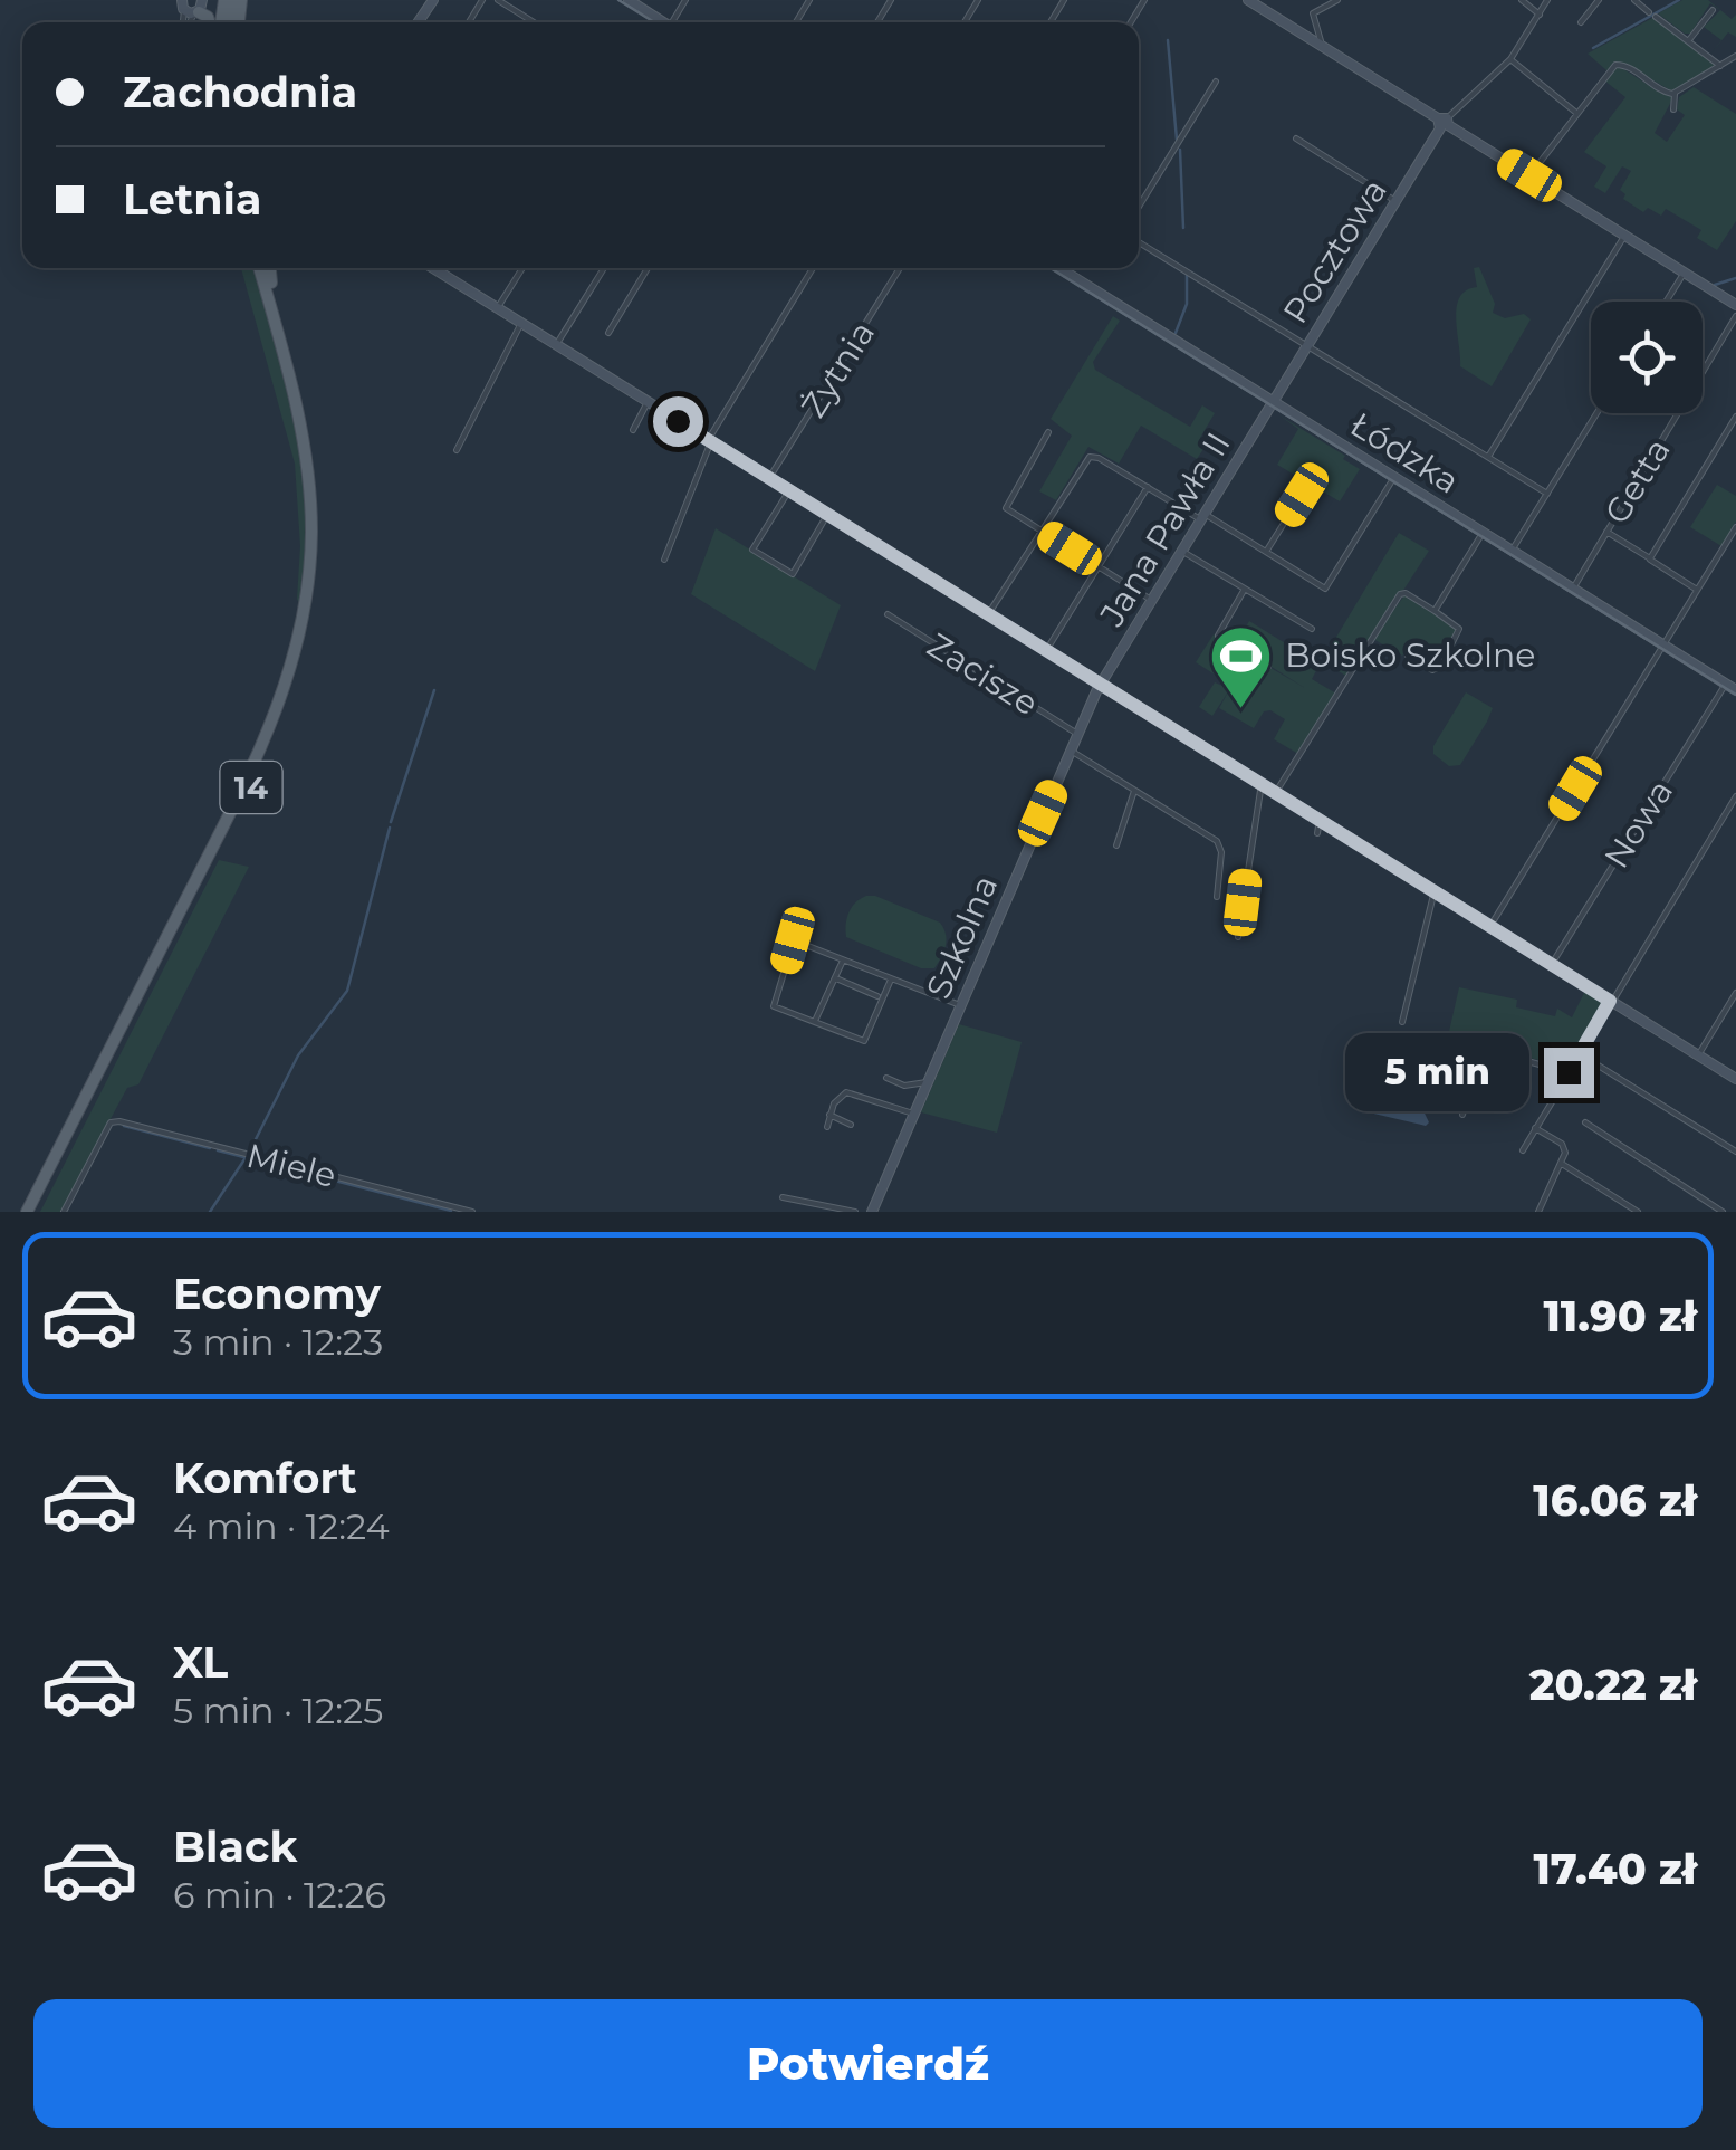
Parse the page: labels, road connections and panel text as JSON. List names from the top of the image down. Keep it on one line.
{"streets":{"main road":["14"],"street":["Pocztowa","Żytnia","Łódzka","Getta","Jana Pawła II","Zacisze","Nowa","Szkolna","Miele"]},"crossings":[["Pocztowa","Łódzka"],["Pocztowa","Jana Pawła II"],["Łódzka","Getta"],["Łódzka","Jana Pawła II"],["Łódzka","Nowa"],["Jana Pawła II","Szkolna"],["Zacisze","Szkolna"]],"places":{"sports":["Boisko Szkolne"]},"page":{"banner":["Zachodnia","Letnia"],"bubble":"5 min","list":[{"name":"Economy","note":"3 min · 12:23","value":"11.90 zł"},{"name":"Komfort","note":"4 min · 12:24","value":"16.06 zł"},{"name":"XL","note":"5 min · 12:25","value":"20.22 zł"},{"name":"Black","note":"6 min · 12:26","value":"17.40 zł"}],"buttons":"Potwierdź"}}
